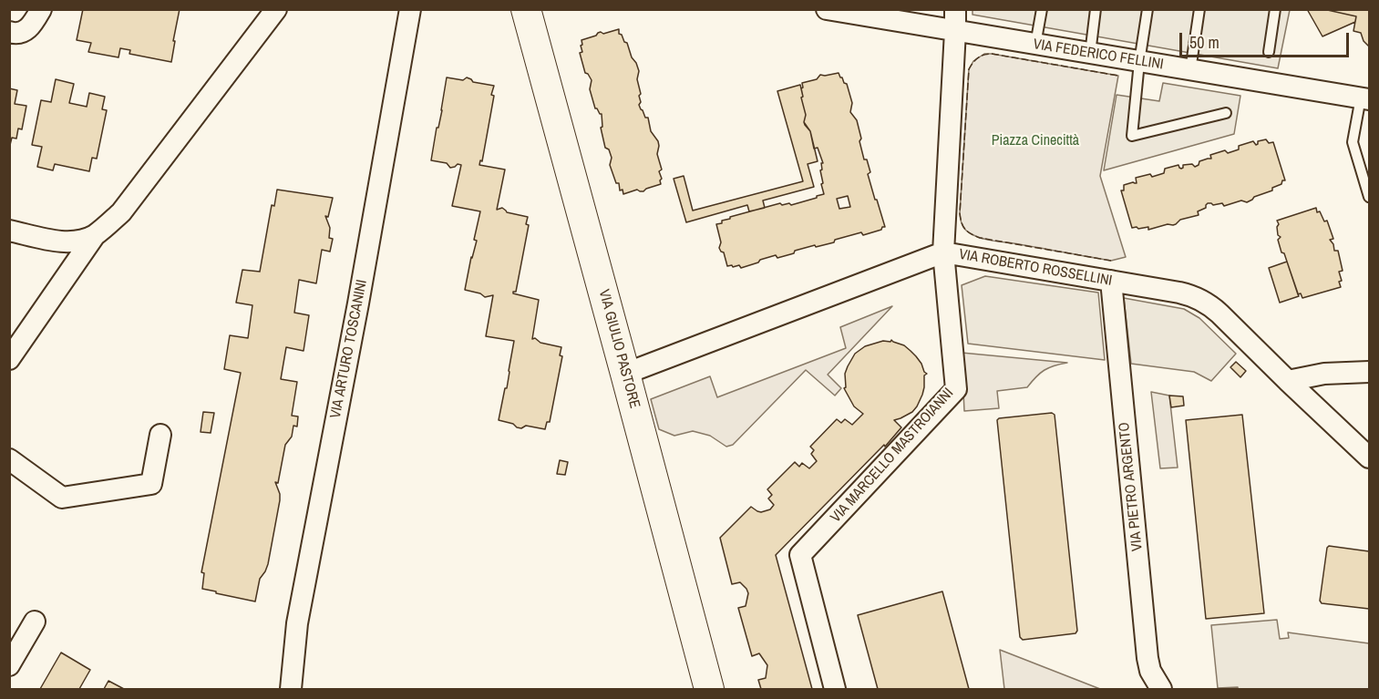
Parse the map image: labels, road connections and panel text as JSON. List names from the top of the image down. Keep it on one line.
{"streets":{"street":["VIA FEDERICO FELLINI","VIA ROBERTO ROSSELLINI","VIA ARTURO TOSCANINI","VIA GIULIO PASTORE","VIA MARCELLO MASTROIANNI","VIA PIETRO ARGENTO"]},"crossings":[["VIA FEDERICO FELLINI","VIA MARCELLO MASTROIANNI"],["VIA ROBERTO ROSSELLINI","VIA GIULIO PASTORE"],["VIA ROBERTO ROSSELLINI","VIA MARCELLO MASTROIANNI"],["VIA ROBERTO ROSSELLINI","VIA PIETRO ARGENTO"]],"parks":["Piazza Cinecittà"],"scale_bar":"50 m"}
